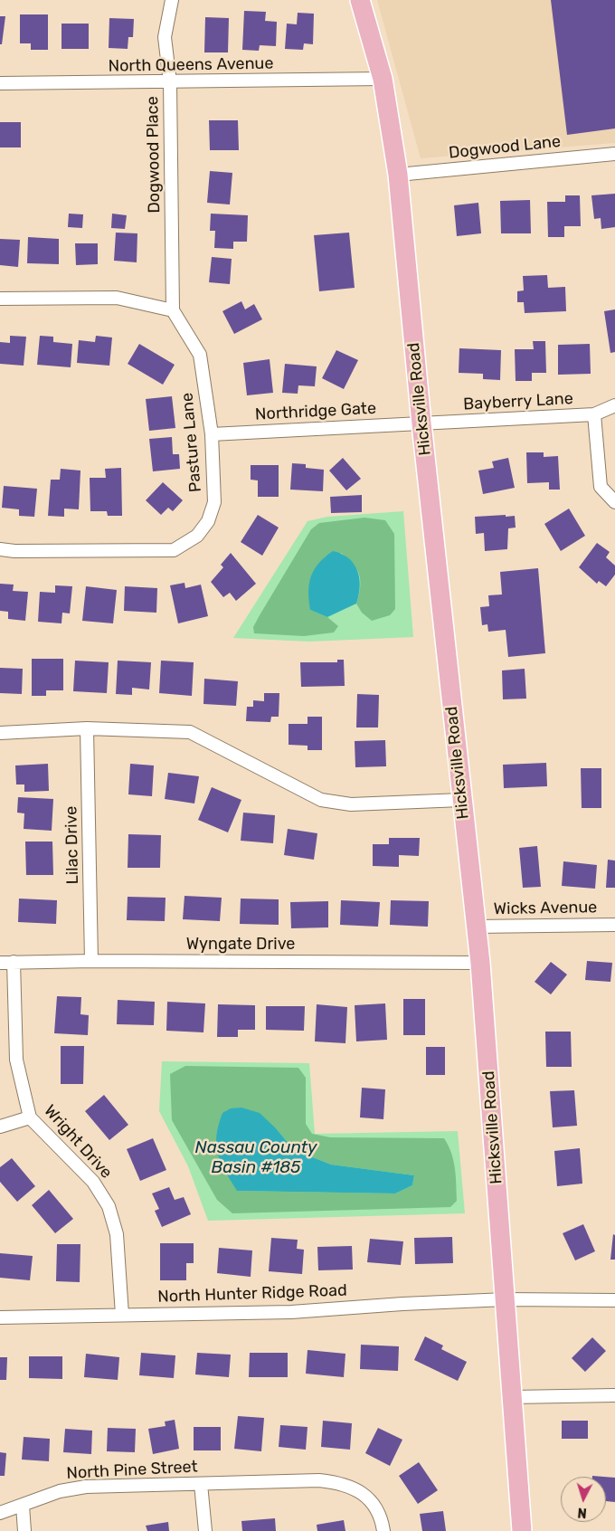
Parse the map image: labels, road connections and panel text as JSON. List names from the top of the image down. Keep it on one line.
{"streets":{"main road":["Hicksville Road"],"street":["North Queens Avenue","Dogwood Lane","Dogwood Place","Bayberry Lane","Northridge Gate","Pasture Lane","Lilac Drive","Wicks Avenue","Wyngate Drive","Wright Drive","North Hunter Ridge Road","North Pine Street"]},"crossings":[["North Queens Avenue","Dogwood Place"],["North Queens Avenue","Hicksville Road"],["Dogwood Lane","Hicksville Road"],["Dogwood Place","Pasture Lane"],["Hicksville Road","Bayberry Lane"],["Hicksville Road","Northridge Gate"],["Hicksville Road","Wicks Avenue"],["Hicksville Road","Wyngate Drive"],["Hicksville Road","North Hunter Ridge Road"],["Bayberry Lane","Northridge Gate"],["Northridge Gate","Pasture Lane"],["Lilac Drive","Wyngate Drive"],["Wyngate Drive","Wright Drive"],["Wright Drive","North Hunter Ridge Road"]],"water":["Nassau County Basin #185"],"north":"bottom"}
